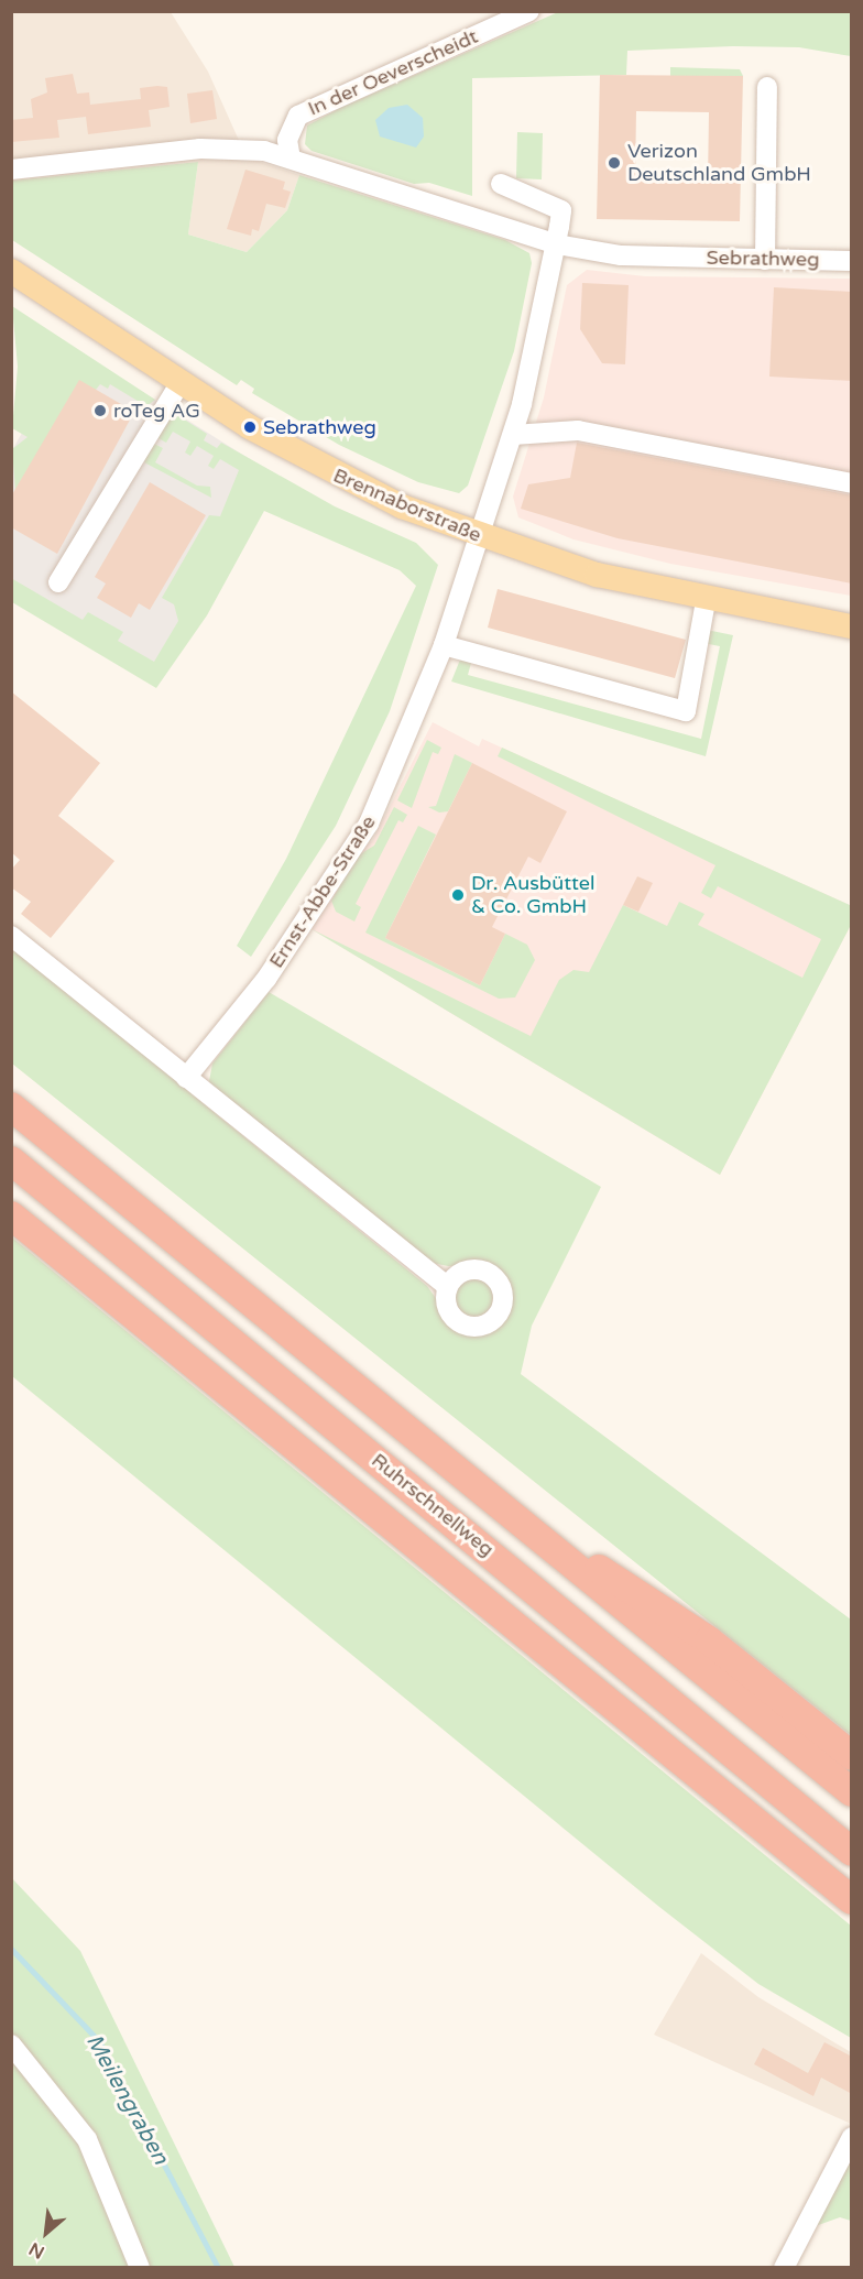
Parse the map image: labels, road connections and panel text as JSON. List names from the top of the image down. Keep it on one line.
{"streets":{"highway":["Ruhrschnellweg"],"main road":["Brennaborstraße"],"street":["In der Oeverscheidt","Sebrathweg","Ernst-Abbe-Straße"]},"crossings":[["In der Oeverscheidt","Sebrathweg"],["Brennaborstraße","Ernst-Abbe-Straße"]],"water":["Meilengraben"],"places":["Verizon Deutschland GmbH","roTeg AG","Sebrathweg","Dr. Ausbüttel & Co. GmbH"],"north":"bottom left"}
